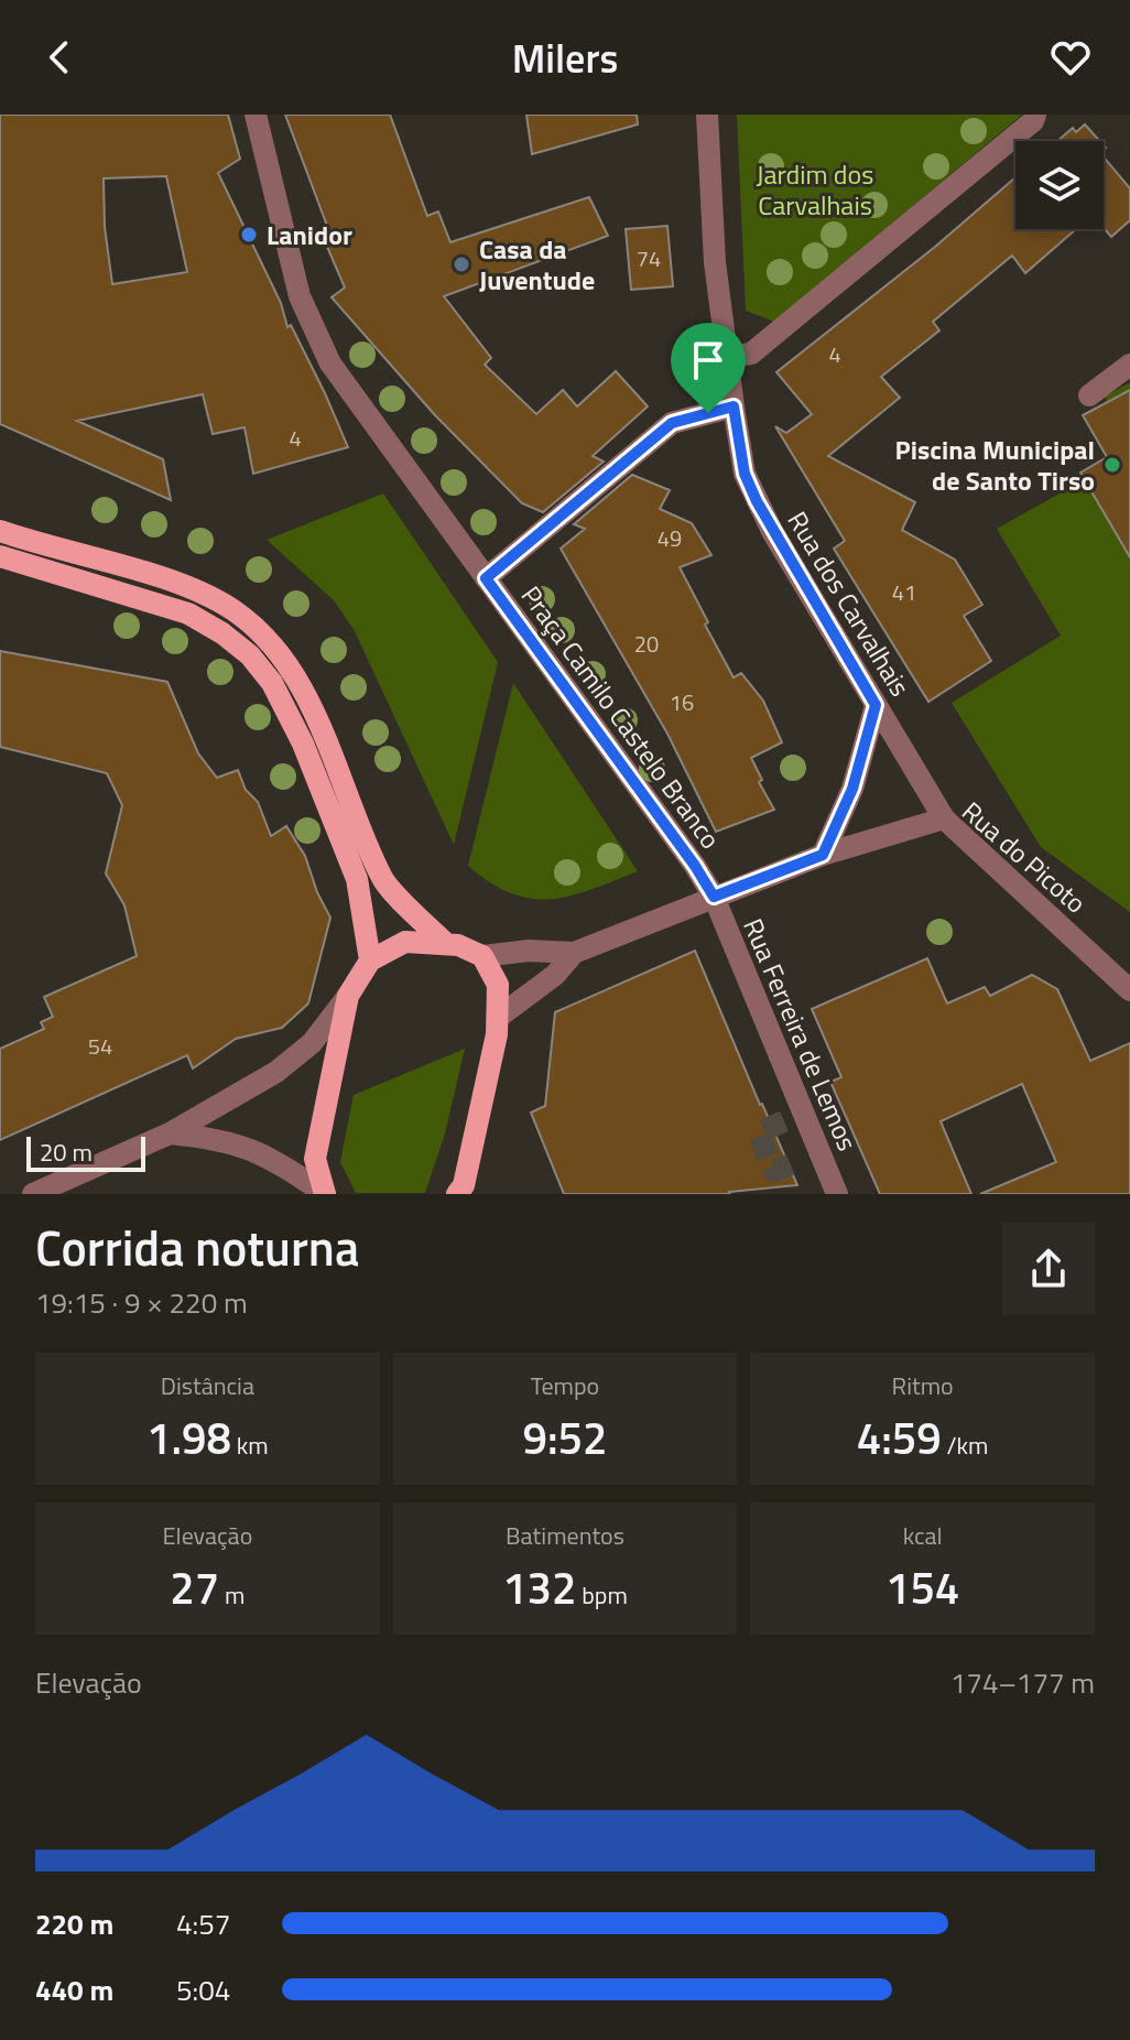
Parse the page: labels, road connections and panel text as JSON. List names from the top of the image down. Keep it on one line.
{"streets":{"street":["Rua dos Carvalhais","Praça Camilo Castelo Branco","Rua do Picoto","Rua Ferreira de Lemos"]},"crossings":[["Rua dos Carvalhais","Rua do Picoto"],["Praça Camilo Castelo Branco","Rua do Picoto"],["Praça Camilo Castelo Branco","Rua Ferreira de Lemos"],["Rua do Picoto","Rua Ferreira de Lemos"]],"parks":["Jardim dos Carvalhais"],"places":["Lanidor","Casa da Juventude","Piscina Municipal de Santo Tirso"],"house_numbers":["74","4","4","49","41","20","16","54"],"scale_bar":"20 m","page":{"header":"Milers","scale":"20 m","heading":["Corrida noturna","19:15 · 9 × 220 m"],"stats":[["Distância","1.98 km"],["Tempo","9:52"],["Ritmo","4:59 /km"],["Elevação","27 m"],["Batimentos","132 bpm"],["kcal","154"]],"chart":["Elevação","174–177 m"],"list":[{"name":"220 m","note":"4:57"},{"name":"440 m","note":"5:04"}]}}
